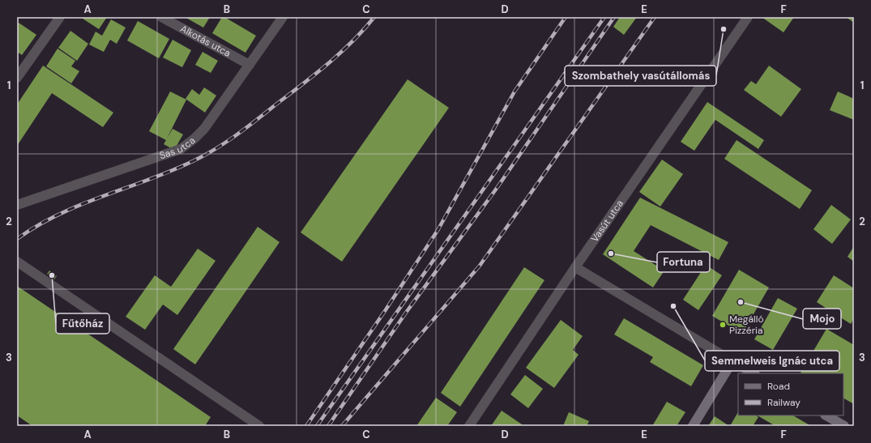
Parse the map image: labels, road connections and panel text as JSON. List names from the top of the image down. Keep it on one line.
{"streets":{"street":["Alkotás utca","Sas utca","Vasút utca"]},"crossings":[["Alkotás utca","Sas utca"]],"places":["Szombathely vasútállomás","Fortuna","Fűtőház","Mojo","Semmelweis Ignác utca","Megálló Pizzéria"],"legend":["Road","Railway"],"grid":{"columns":["A","B","C","D","E","F"],"rows":["1","2","3"]}}
